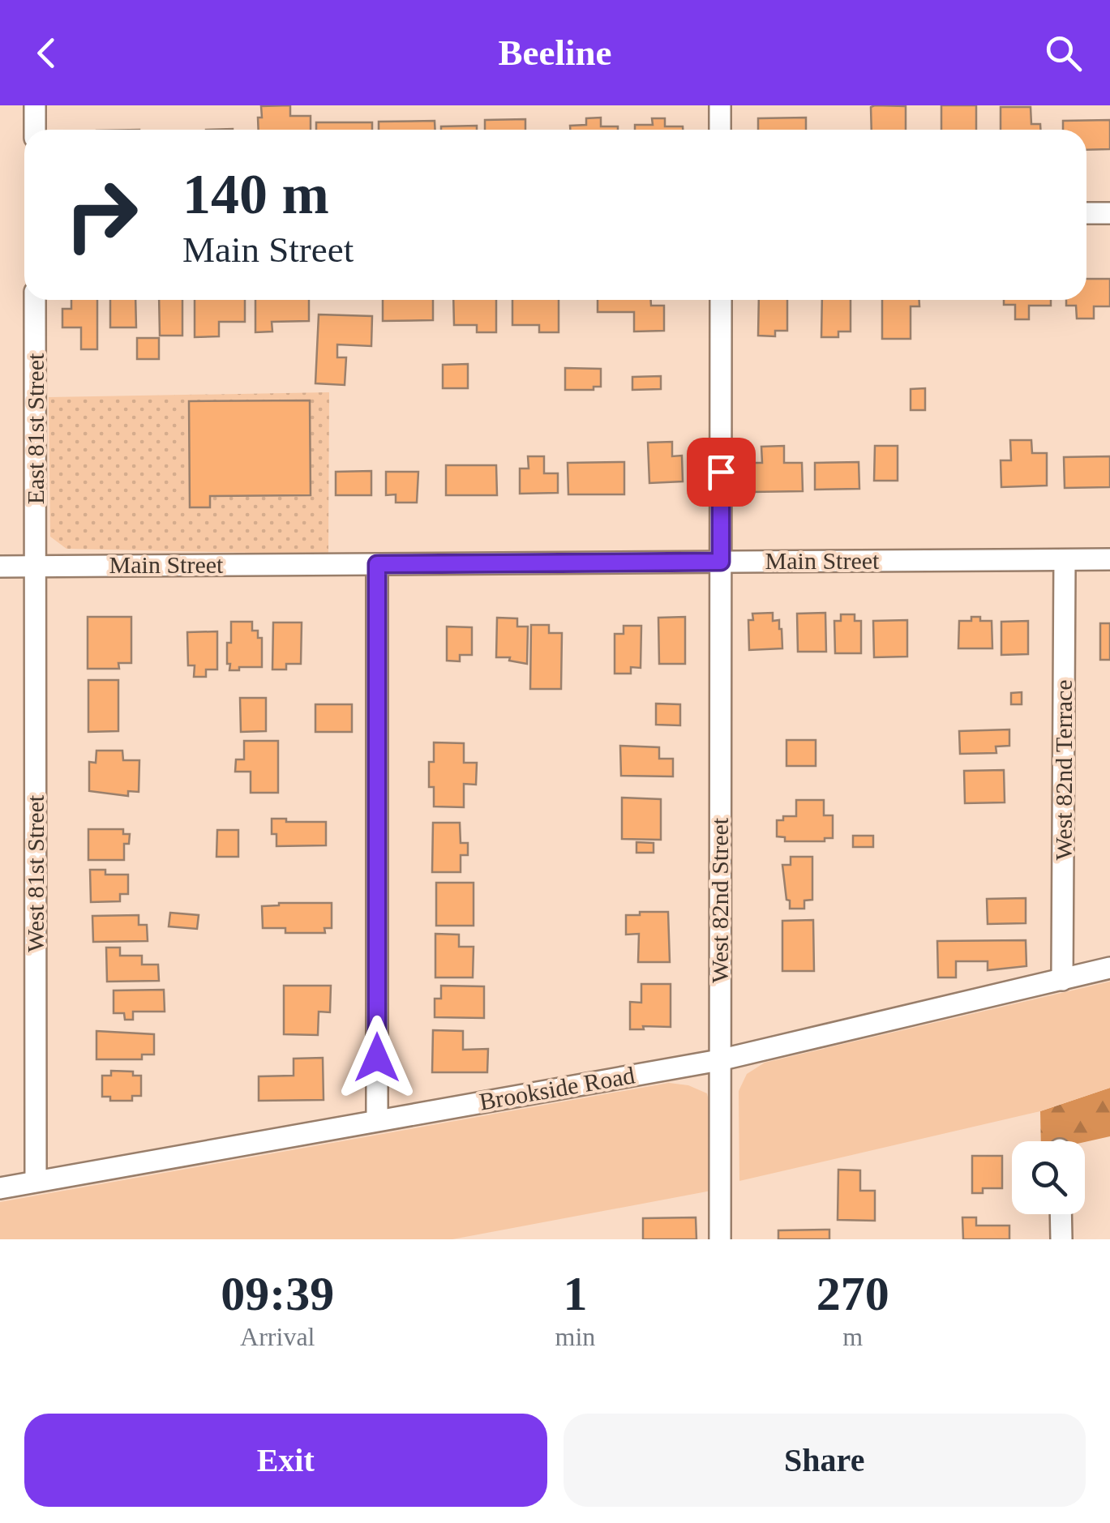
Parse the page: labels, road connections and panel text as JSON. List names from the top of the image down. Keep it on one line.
{"streets":{"street":["East 81st Street","Main Street","West 82nd Terrace","West 81st Street","West 82nd Street","Brookside Road"]},"crossings":[["East 81st Street","Main Street"],["East 81st Street","West 81st Street"],["Main Street","West 82nd Terrace"],["Main Street","West 81st Street"],["Main Street","West 82nd Street"],["West 82nd Terrace","Brookside Road"],["West 81st Street","Brookside Road"],["West 82nd Street","Brookside Road"]],"page":{"header":"Beeline","turn":["140 m","Main Street"],"eta":["09:39","Arrival","1","min","270","m"],"buttons":["Exit","Share"]}}
